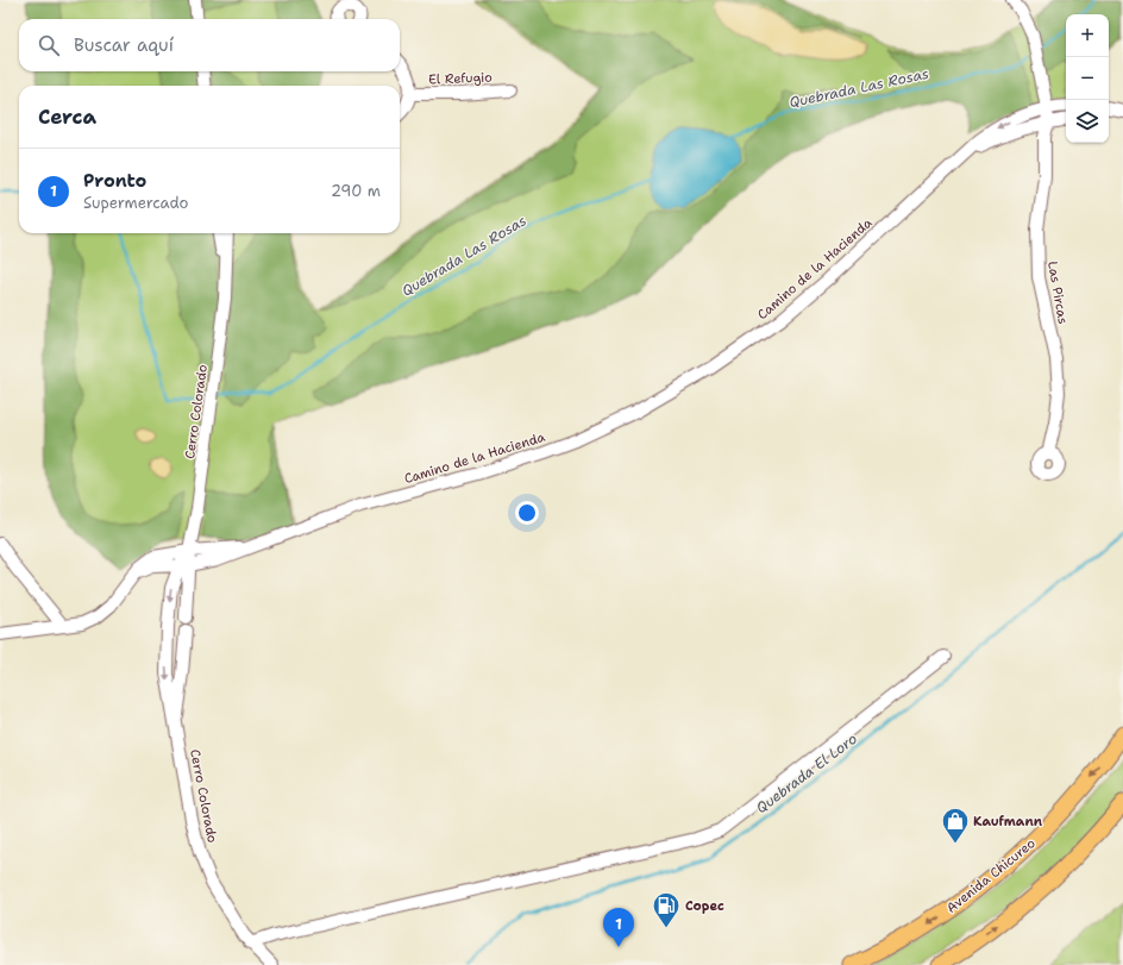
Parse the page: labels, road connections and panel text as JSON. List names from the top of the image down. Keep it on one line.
{"streets":{"main road":["Avenida Chicureo"],"street":["El Refugio","Camino de la Hacienda","Las Pircas","Cerro Colorado"]},"crossings":[["Camino de la Hacienda","Las Pircas"],["Camino de la Hacienda","Cerro Colorado"]],"water":["Quebrada Las Rosas","Quebrada El Loro"],"places":{"shop":["Kaufmann"],"fuel station":["Copec"]},"page":{"map_buttons":["+","−"],"search":"Buscar aquí","heading":"Cerca","list":[{"mark":"1","name":"Pronto","note":"Supermercado","value":"290 m"}],"pins":"1"}}
